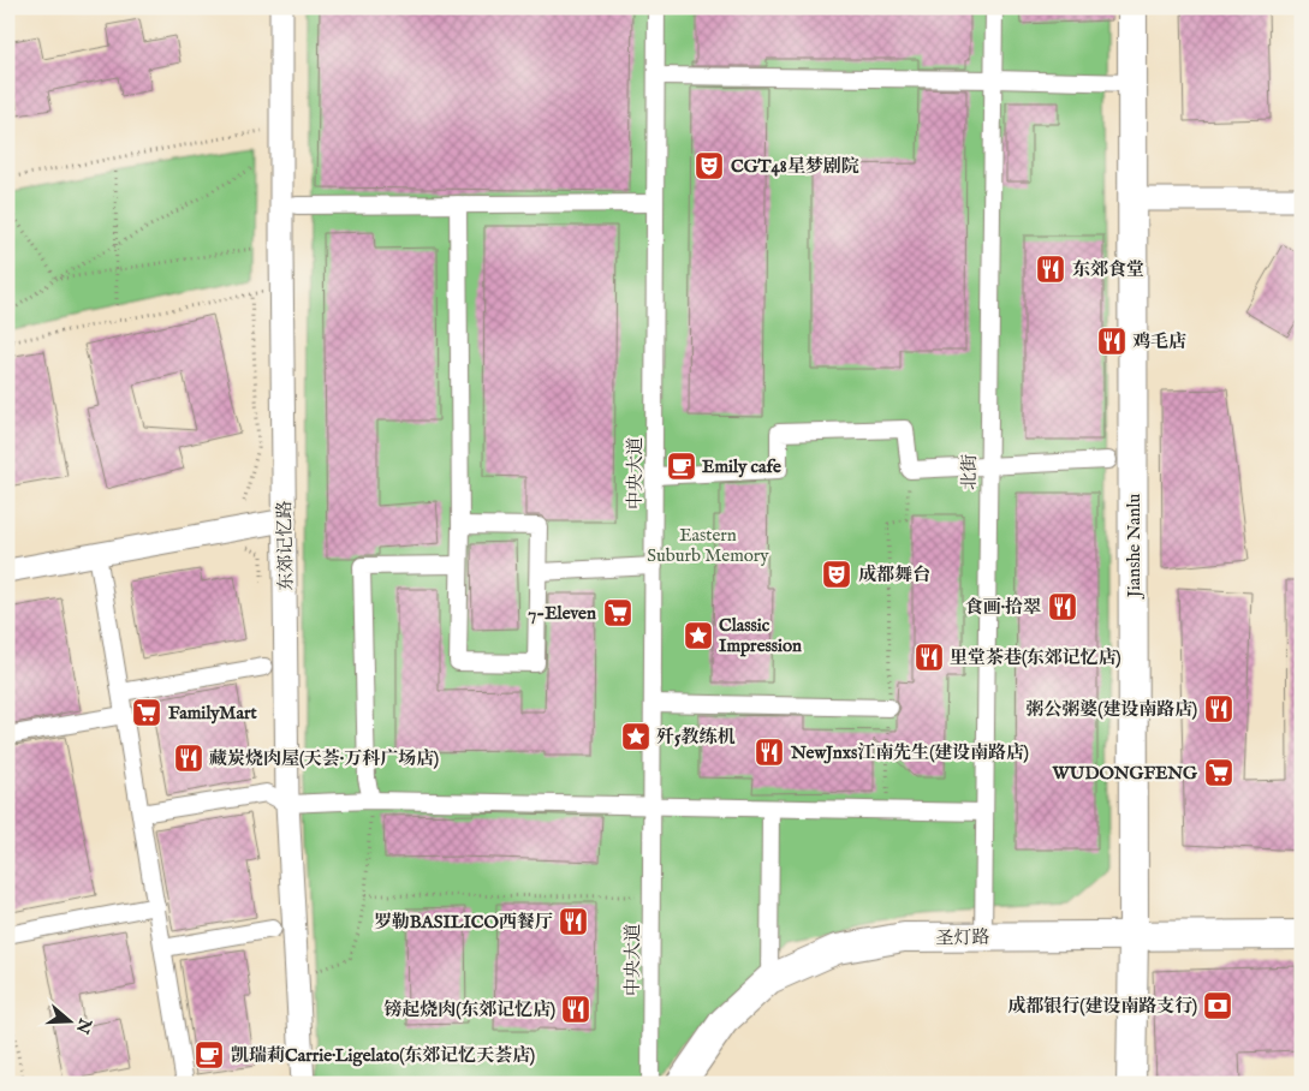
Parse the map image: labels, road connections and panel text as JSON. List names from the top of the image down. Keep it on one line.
{"streets":{"street":["北街","中央大道","东郊记忆路","Jianshe Nanlu","圣灯路"]},"crossings":[["北街","圣灯路"],["Jianshe Nanlu","圣灯路"]],"parks":["Eastern Suburb Memory"],"places":{"theatre":["CGT48星梦剧院","成都舞台"],"restaurant":["东郊食堂","鸡毛店","食画·拾翠","里堂茶巷(东郊记忆店)","粥公粥婆(建设南路店)","NewJnxs江南先生(建设南路店)","藏炭烧肉屋(天荟·万科广场店)","罗勒BASILICO西餐厅","镑起烧肉(东郊记忆店)"],"cafe":["Emily cafe","凯瑞莉Carrie·Ligelato(东郊记忆天荟店)"],"supermarket":["7-Eleven","FamilyMart","WUDONGFENG"],"place":["Classic Impression","歼5教练机"],"bank":["成都银行(建设南路支行)"]},"north":"right"}
